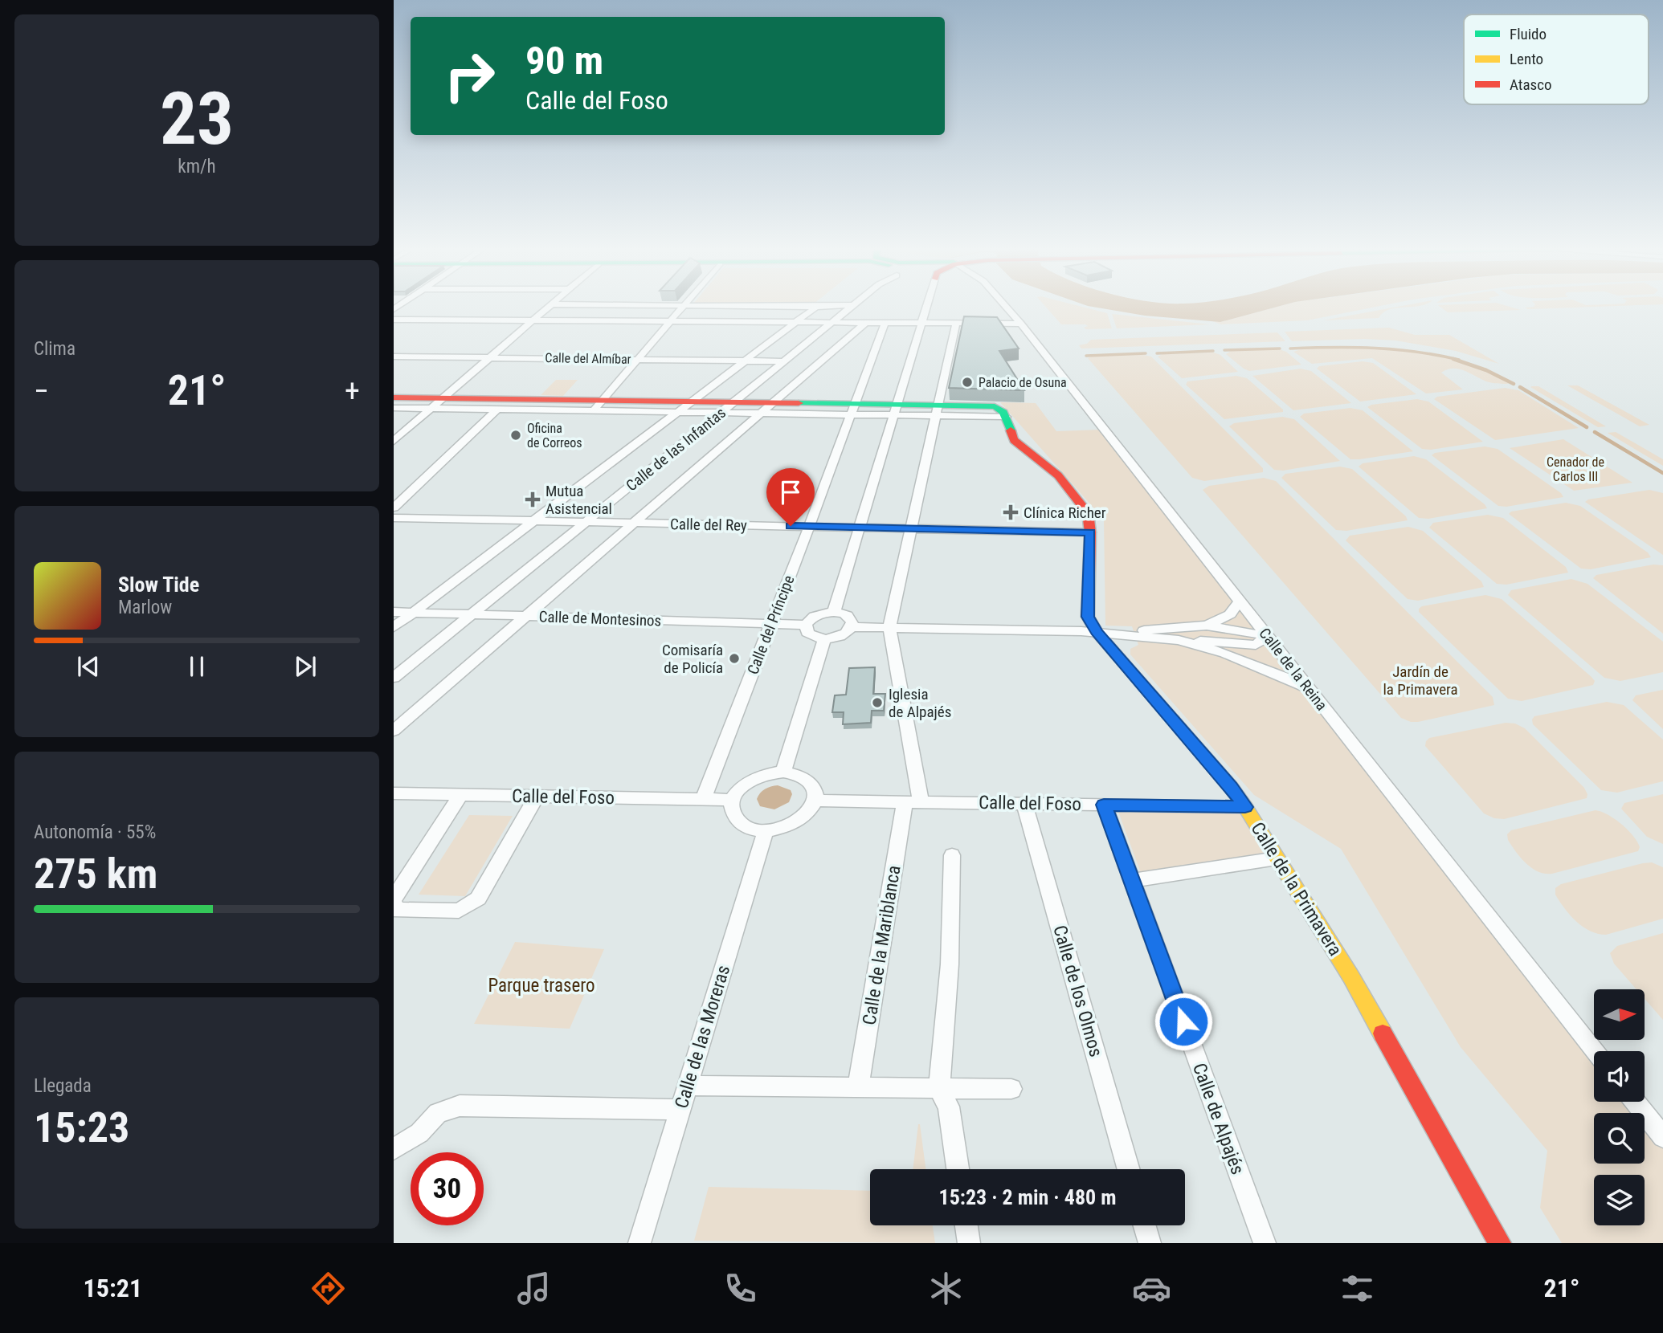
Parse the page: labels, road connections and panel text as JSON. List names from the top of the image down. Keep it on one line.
{"streets":{"main road":["Calle de la Primavera"],"street":["Calle del Almíbar","Calle de las Infantas","Calle del Rey","Calle de Montesinos","Calle del Príncipe","Calle de la Reina","Calle del Foso","Calle de la Mariblanca","Calle de los Olmos","Calle de las Moreras","Calle de Alpajés"]},"crossings":[["Calle del Almíbar","Calle de las Infantas"],["Calle de las Infantas","Calle del Rey"],["Calle de las Infantas","Calle de Montesinos"],["Calle del Rey","Calle del Príncipe"],["Calle del Rey","Calle de la Primavera"],["Calle de Montesinos","Calle del Príncipe"],["Calle del Príncipe","Calle del Foso"],["Calle del Foso","Calle de la Primavera"],["Calle del Foso","Calle de la Mariblanca"],["Calle del Foso","Calle de los Olmos"],["Calle del Foso","Calle de las Moreras"],["Calle del Foso","Calle de Alpajés"]],"parks":["Cenador de Carlos III","Jardín de la Primavera","Parque trasero"],"places":{"other":["Palacio de Osuna","Oficina de Correos","Comisaría de Policía","Iglesia de Alpajés"],"health":["Mutua Asistencial","Clínica Richer"]},"legend":["Fluido","Lento","Atasco"],"north":"right","page":{"tile":[["23","km/h"],"Clima",["Autonomía · 55%","275 km"],["Llegada","15:23"]],"turn":["90 m","Calle del Foso"],"heat":["−","21°","+"],"song":["Slow Tide","Marlow"],"limit":"30","trip":"15:23 · 2 min · 480 m","tabs":["15:21","21°"]}}
